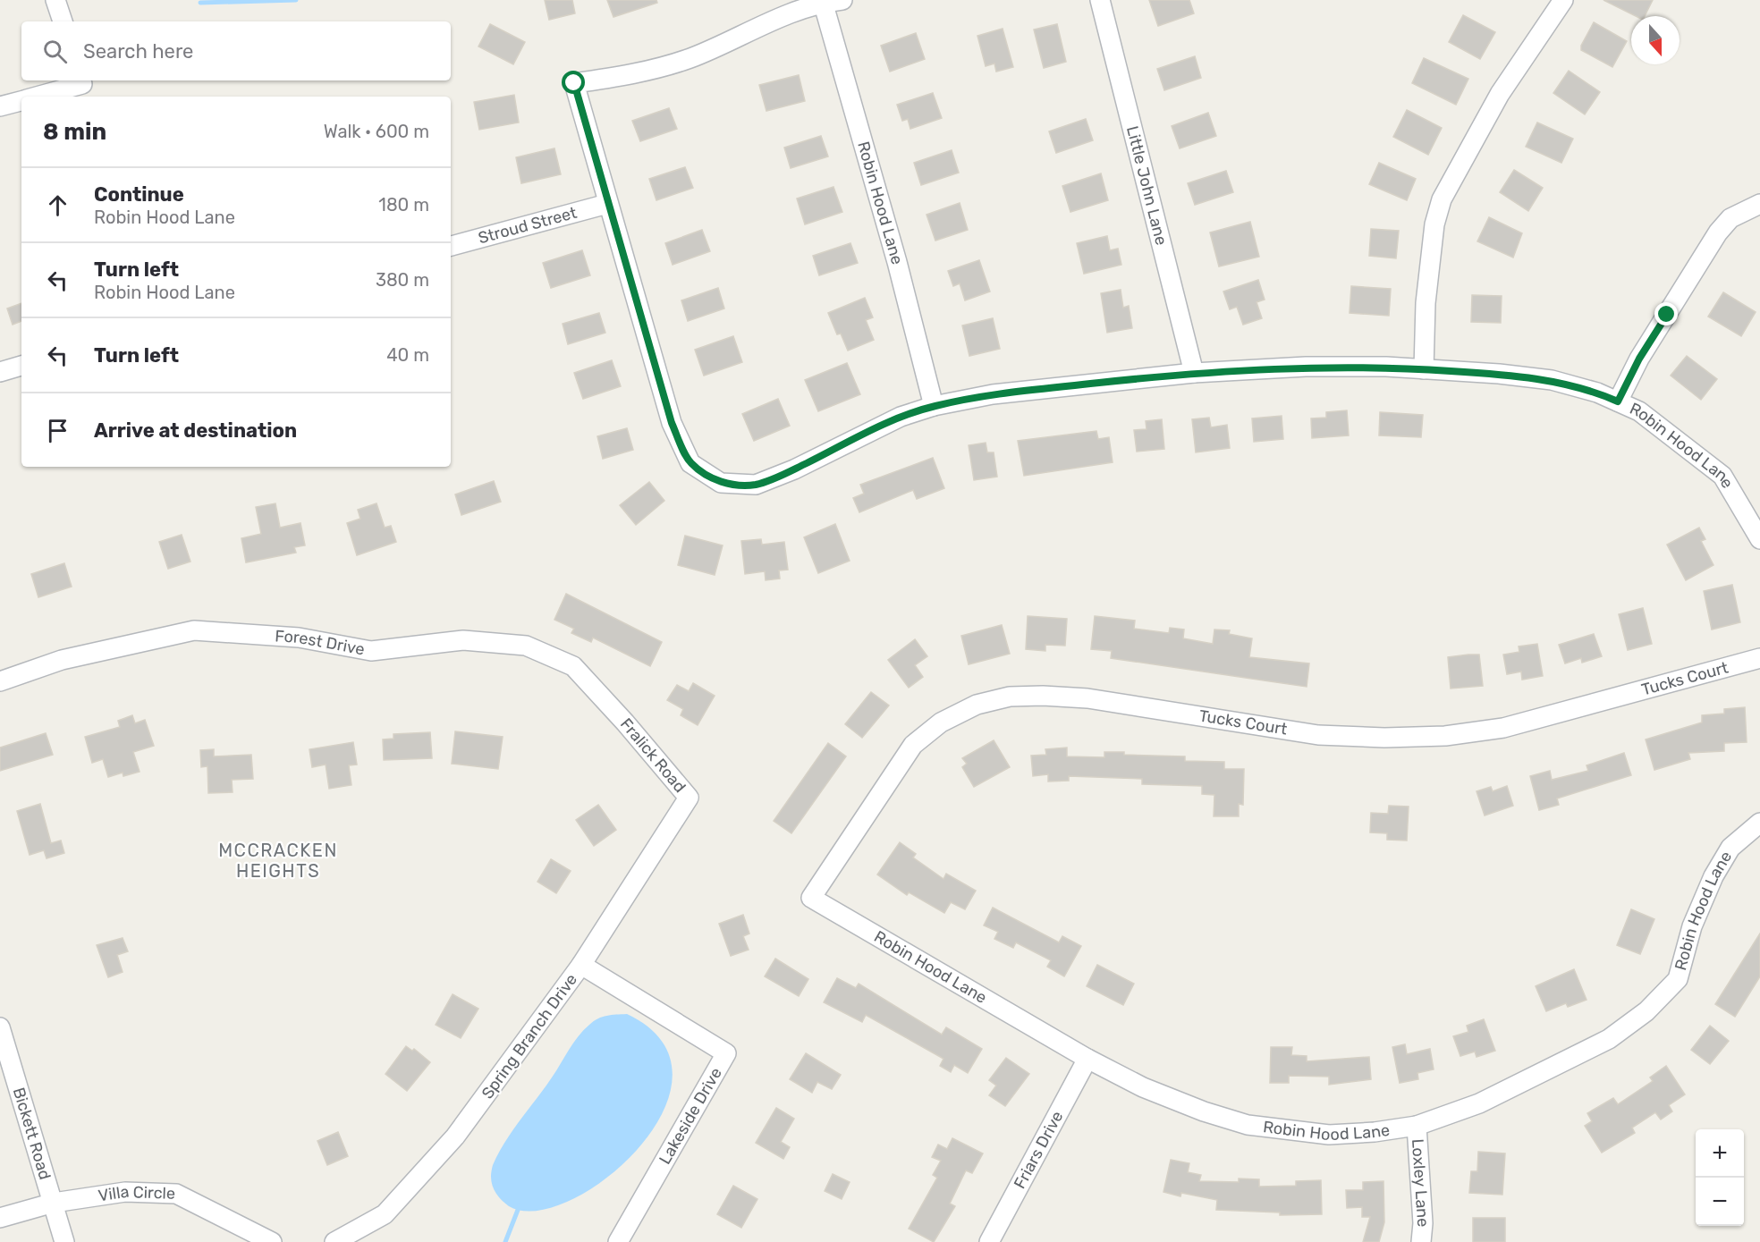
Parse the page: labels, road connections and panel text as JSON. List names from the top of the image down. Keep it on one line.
{"streets":{"street":["Little John Lane","Robin Hood Lane","Stroud Street","Forest Drive","Tucks Court","Fralick Road","Spring Branch Drive","Lakeside Drive","Bickett Road","Friars Drive","Loxley Lane","Villa Circle"]},"crossings":[["Little John Lane","Robin Hood Lane"],["Robin Hood Lane","Stroud Street"],["Robin Hood Lane","Tucks Court"],["Robin Hood Lane","Friars Drive"],["Robin Hood Lane","Loxley Lane"],["Forest Drive","Fralick Road"],["Fralick Road","Spring Branch Drive"],["Spring Branch Drive","Lakeside Drive"],["Bickett Road","Villa Circle"]],"districts":["MCCRACKEN HEIGHTS"],"north":"bottom","page":{"search":"Search here","heading":["8 min","Walk · 600 m"],"list":[["Continue","Robin Hood Lane","180 m"],["Turn left","Robin Hood Lane","380 m"],["Turn left","40 m"],"Arrive at destination"],"map_buttons":["+","−"]}}
